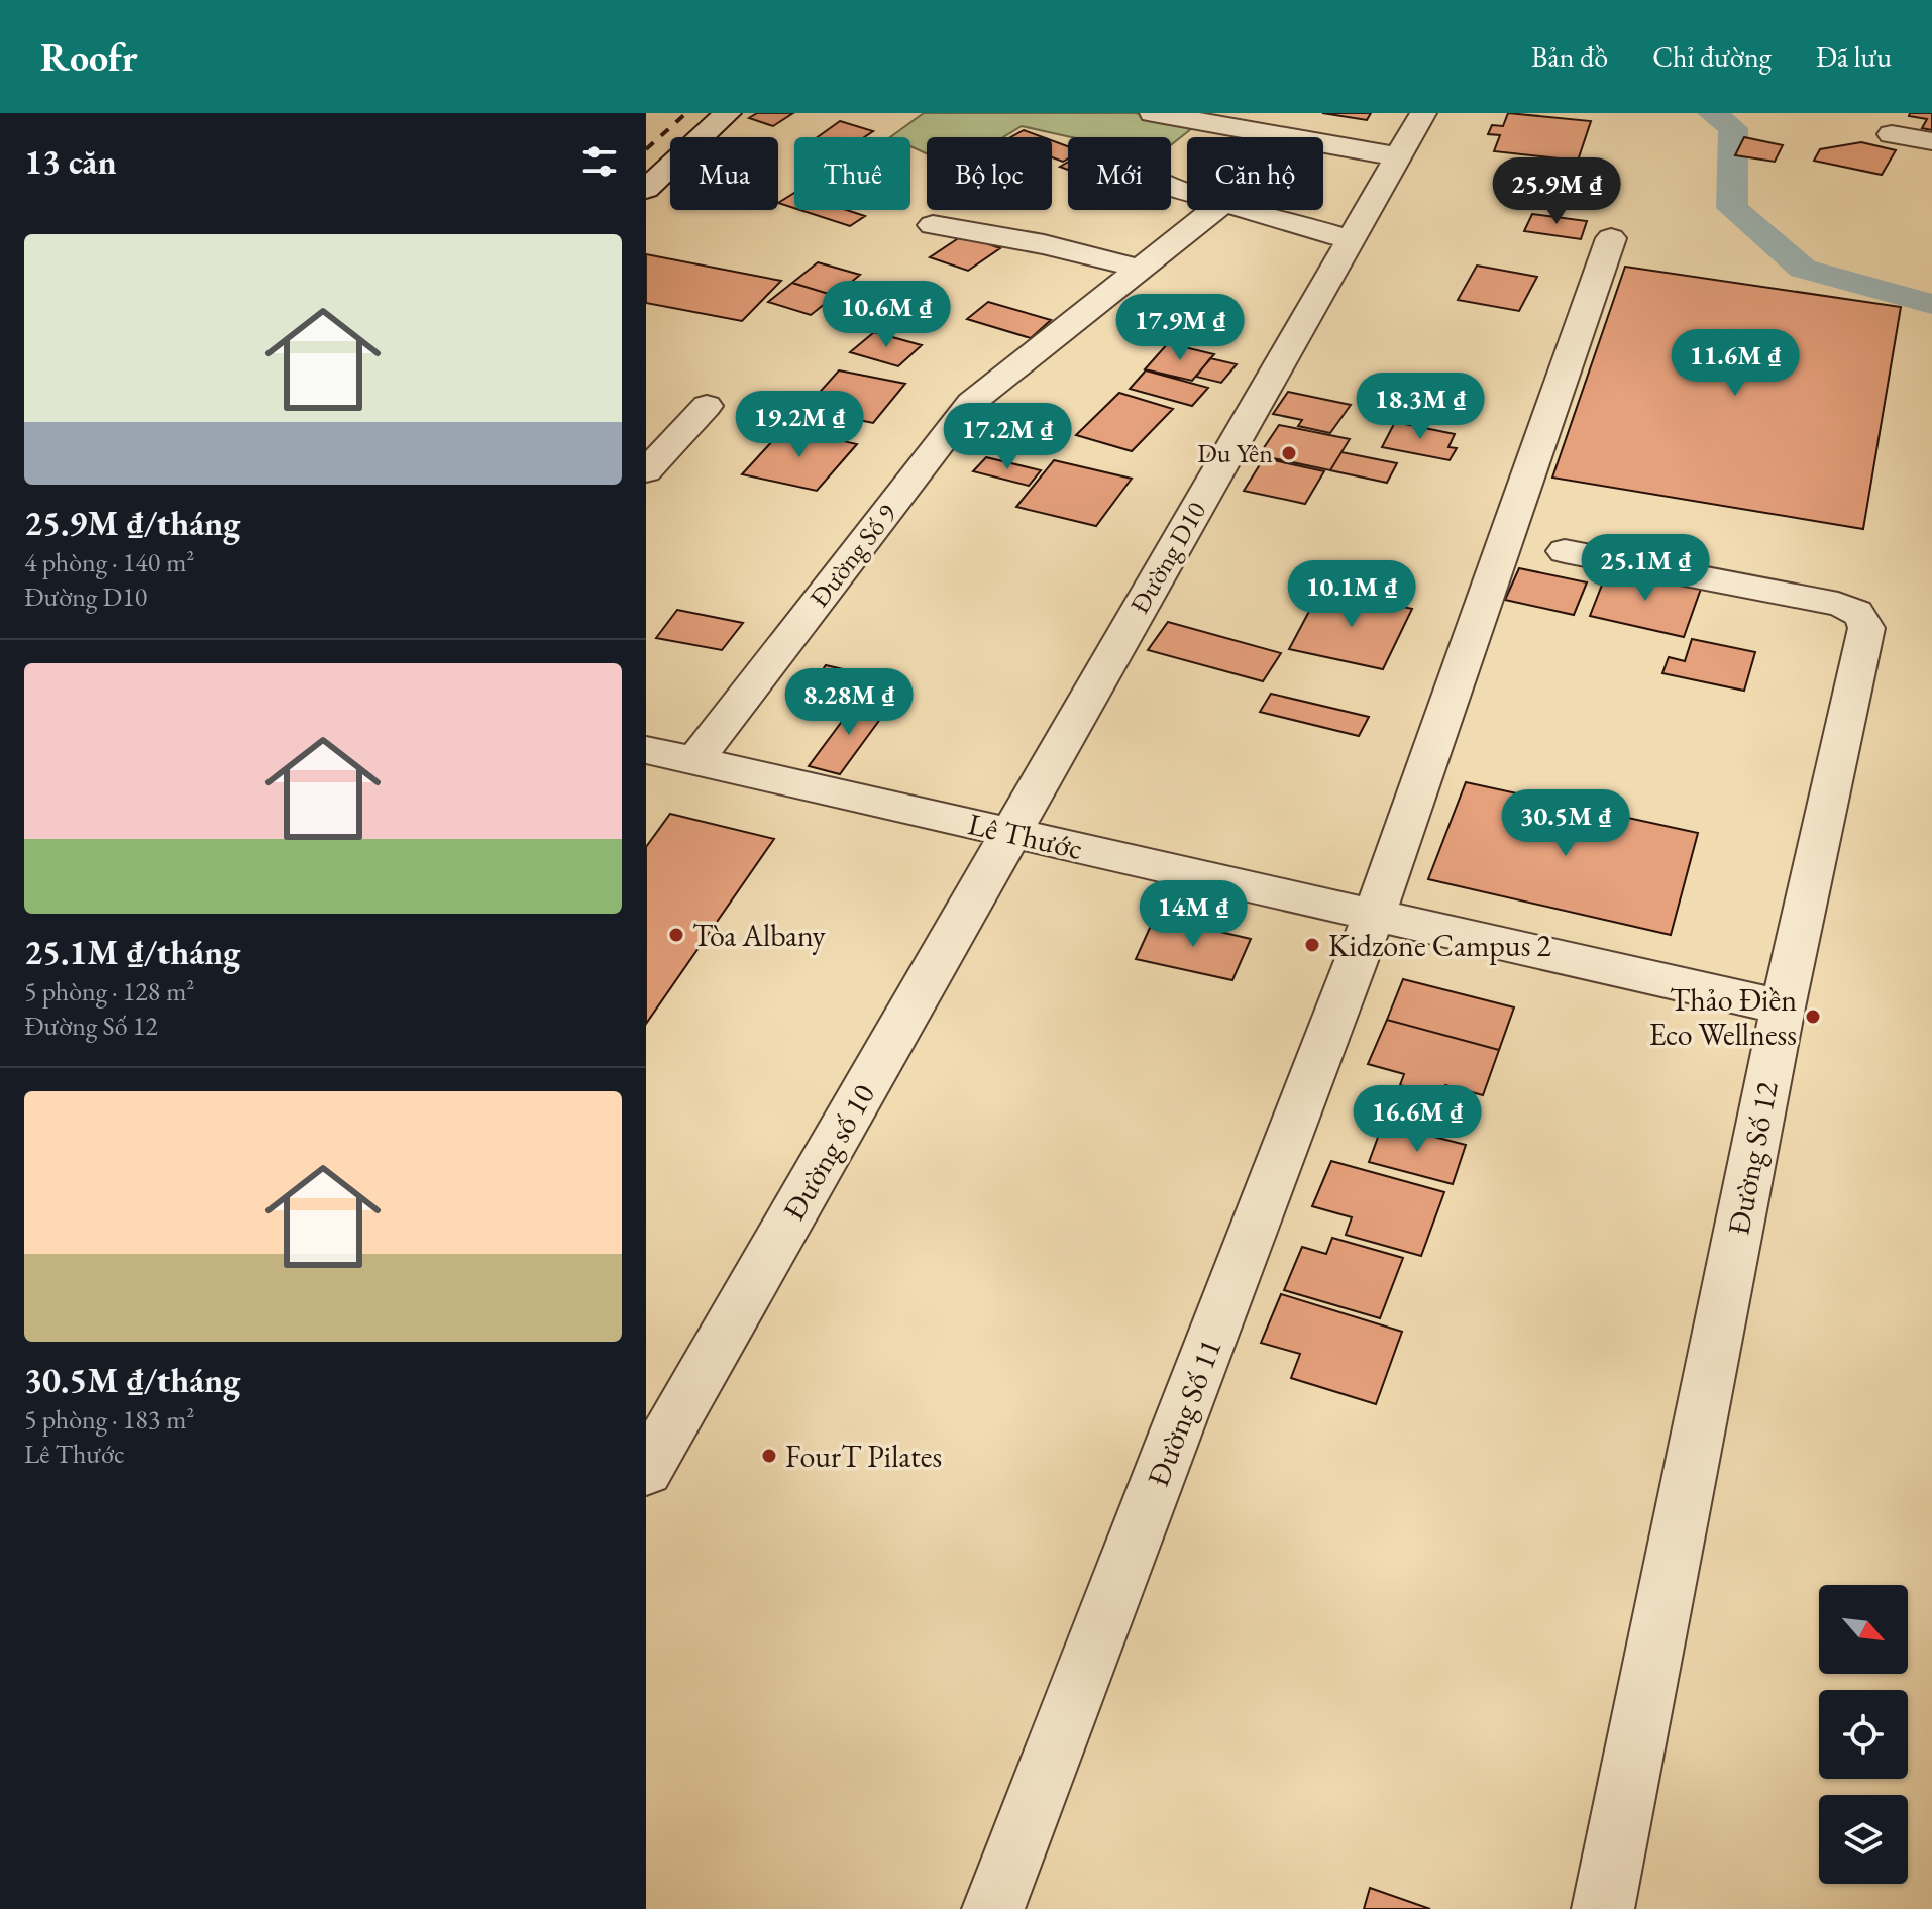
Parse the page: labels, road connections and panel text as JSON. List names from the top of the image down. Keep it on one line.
{"streets":{"street":["Đường Số 9","Đường D10","Lê Thước","Đường số 10","Đường Số 12","Đường Số 11"]},"crossings":[["Đường Số 9","Lê Thước"],["Đường D10","Lê Thước"],["Đường D10","Đường số 10"],["Lê Thước","Đường số 10"],["Lê Thước","Đường Số 12"],["Lê Thước","Đường Số 11"]],"places":["Du Yên","Tòa Albany","Kidzone Campus 2","Thảo Điền Eco Wellness","FourT Pilates"],"north":"bottom right","page":{"header":"Roofr","nav":["Bản đồ","Chỉ đường","Đã lưu"],"heading":"13 căn","chip":["Mua","Thuê","Bộ lọc","Mới","Căn hộ"],"price":["25.9M ₫","10.6M ₫","17.9M ₫","11.6M ₫","18.3M ₫","19.2M ₫","17.2M ₫","25.1M ₫","10.1M ₫","8.28M ₫","30.5M ₫","14M ₫","16.6M ₫"],"list":[{"name":"25.9M ₫/tháng","note":"4 phòng · 140 m² · Đường D10"},{"name":"25.1M ₫/tháng","note":"5 phòng · 128 m² · Đường Số 12"},{"name":"30.5M ₫/tháng","note":"5 phòng · 183 m² · Lê Thước"}]}}
